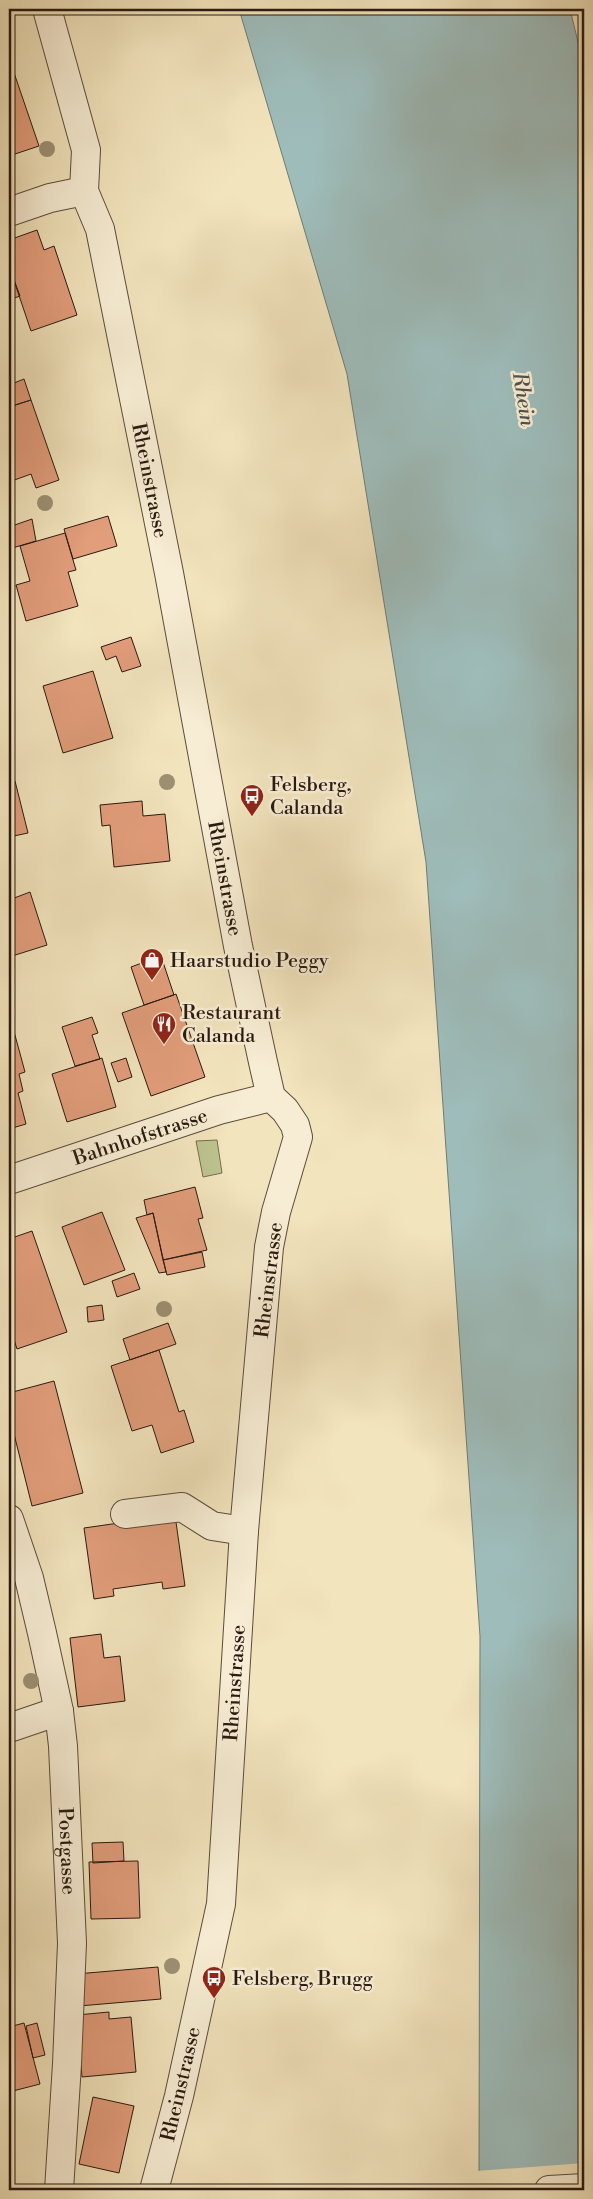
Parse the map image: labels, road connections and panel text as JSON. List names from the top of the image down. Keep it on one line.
{"streets":{"street":["Rheinstrasse","Bahnhofstrasse","Postgasse"]},"crossings":[["Rheinstrasse","Bahnhofstrasse"]],"water":["Rhein"],"places":{"bus stop":["Felsberg, Calanda","Felsberg, Brugg"],"shop":["Haarstudio Peggy"],"restaurant":["Restaurant Calanda"]}}
